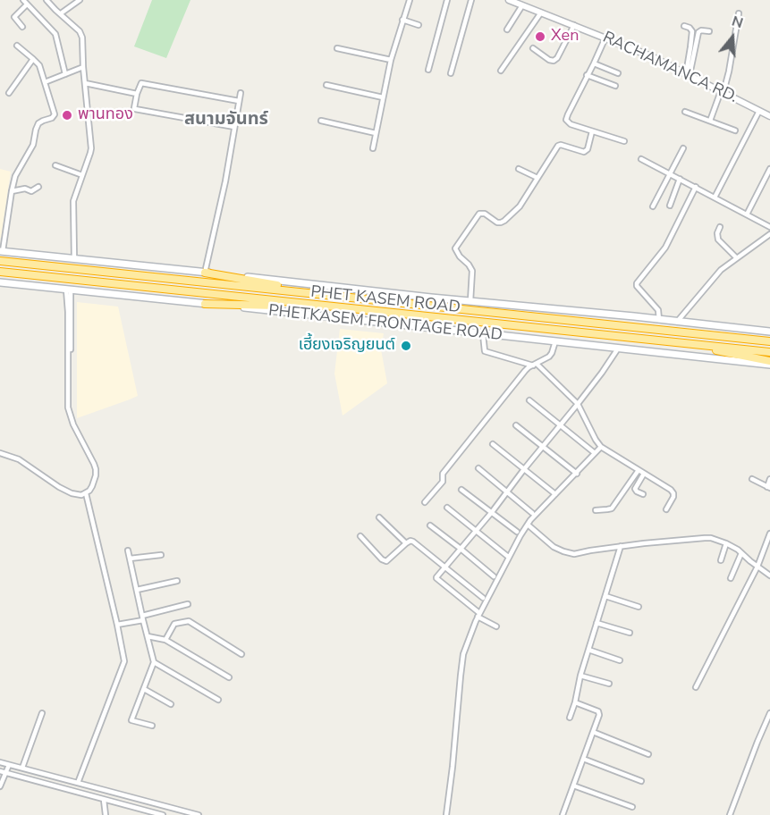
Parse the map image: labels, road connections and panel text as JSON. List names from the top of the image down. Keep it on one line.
{"streets":{"highway":["PHET KASEM ROAD"],"main road":["PHETKASEM FRONTAGE ROAD"],"street":["RACHAMANCA RD."]},"districts":["สนามจันทร์"],"places":["Xen","พานทอง","เฮี้ยงเจริญยนต์"],"north":"top"}
